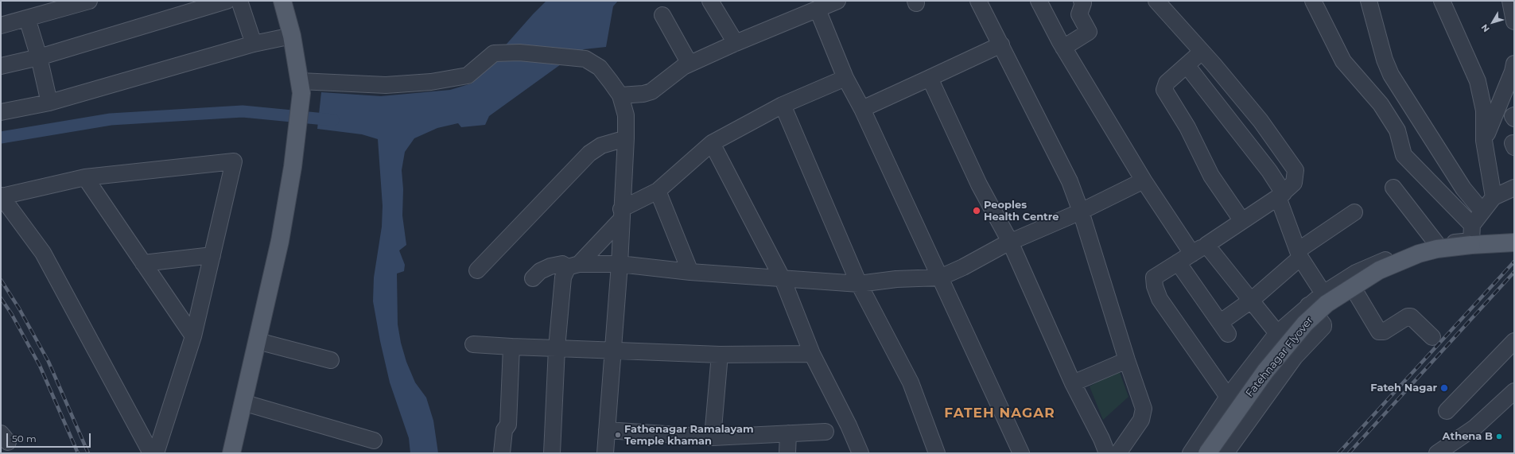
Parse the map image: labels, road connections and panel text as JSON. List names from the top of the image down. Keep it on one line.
{"streets":{"main road":["Fatehnagar Flyover"]},"districts":["FATEH NAGAR"],"places":["Peoples Health Centre","Fateh Nagar","Fathenagar Ramalayam Temple khaman","Athena B"],"scale_bar":"50 m","north":"bottom left"}
